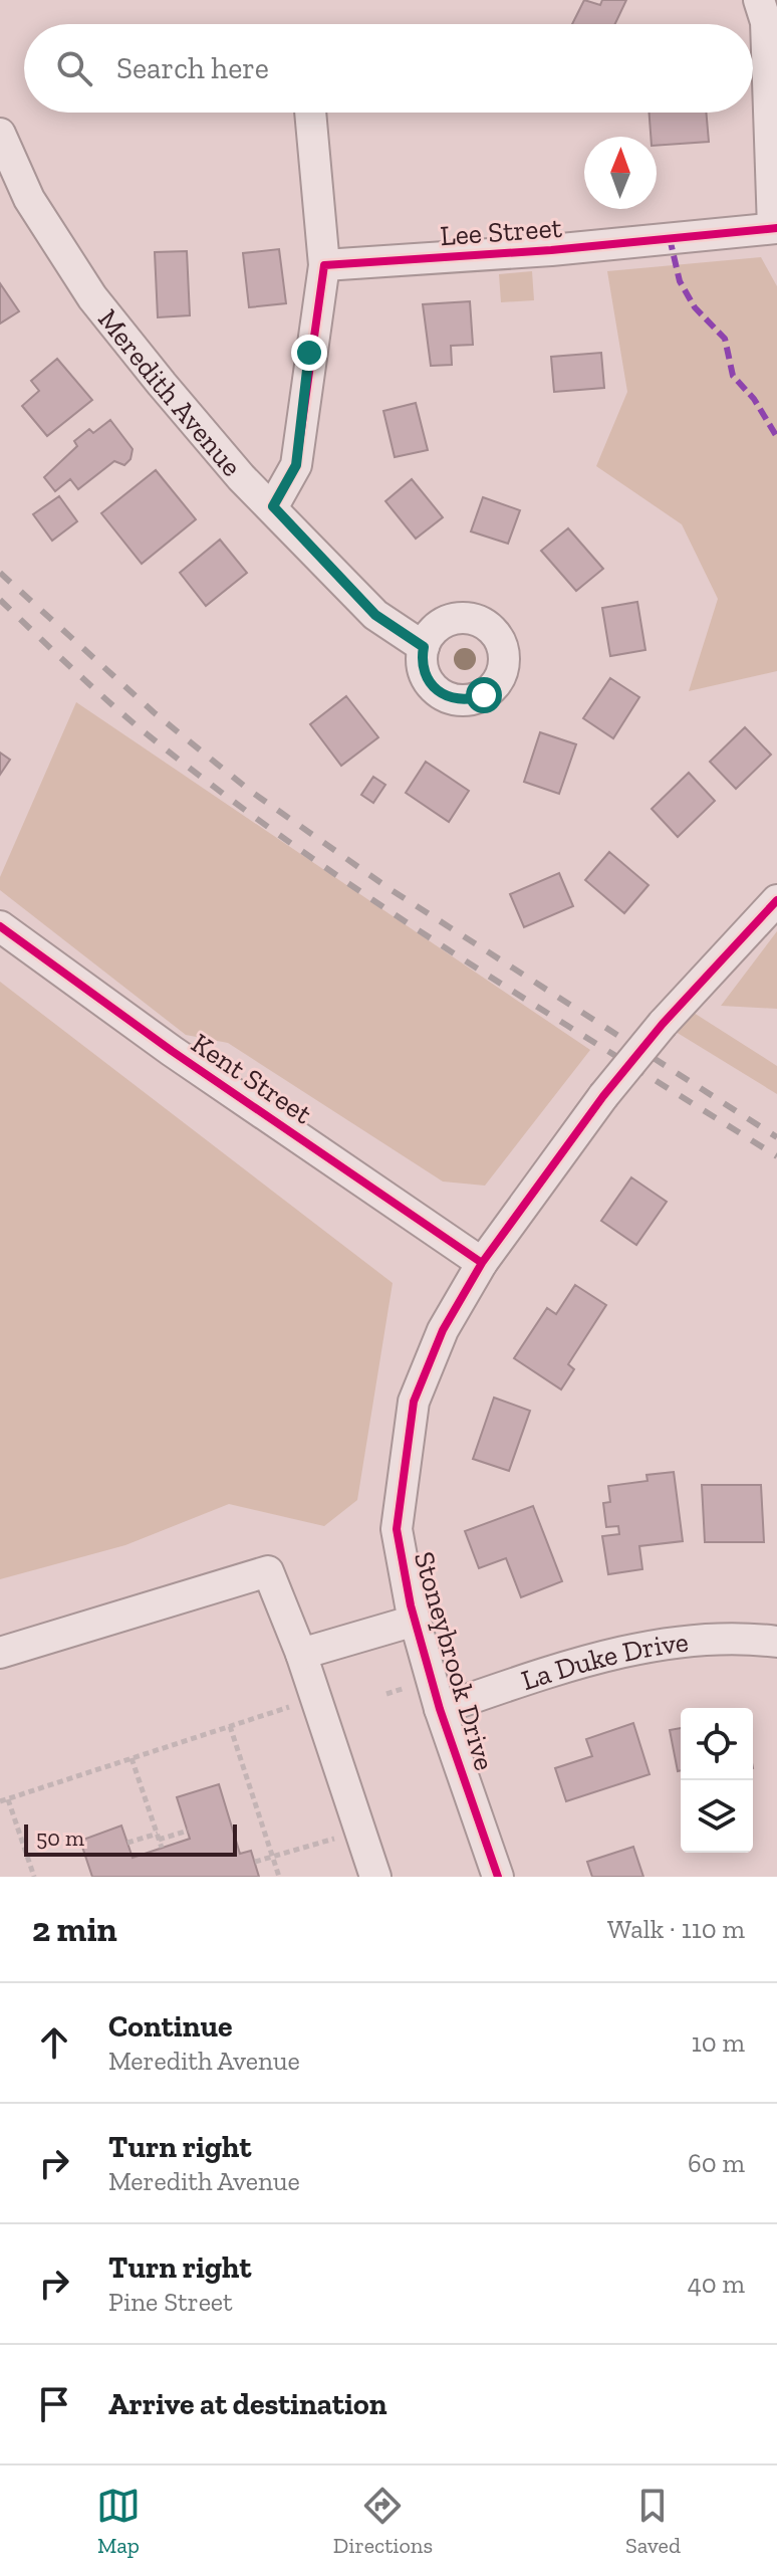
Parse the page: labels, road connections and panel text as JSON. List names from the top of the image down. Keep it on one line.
{"streets":{"street":["Lee Street","Meredith Avenue","Kent Street","Stoneybrook Drive","La Duke Drive"]},"crossings":[["Kent Street","Stoneybrook Drive"],["Stoneybrook Drive","La Duke Drive"]],"scale_bar":"50 m","north":"top","page":{"search":"Search here","scale":"50 m","heading":["2 min","Walk · 110 m"],"list":[["Continue","Meredith Avenue","10 m"],["Turn right","Meredith Avenue","60 m"],["Turn right","Pine Street","40 m"],"Arrive at destination"],"nav":["Map","Directions","Saved"]}}
